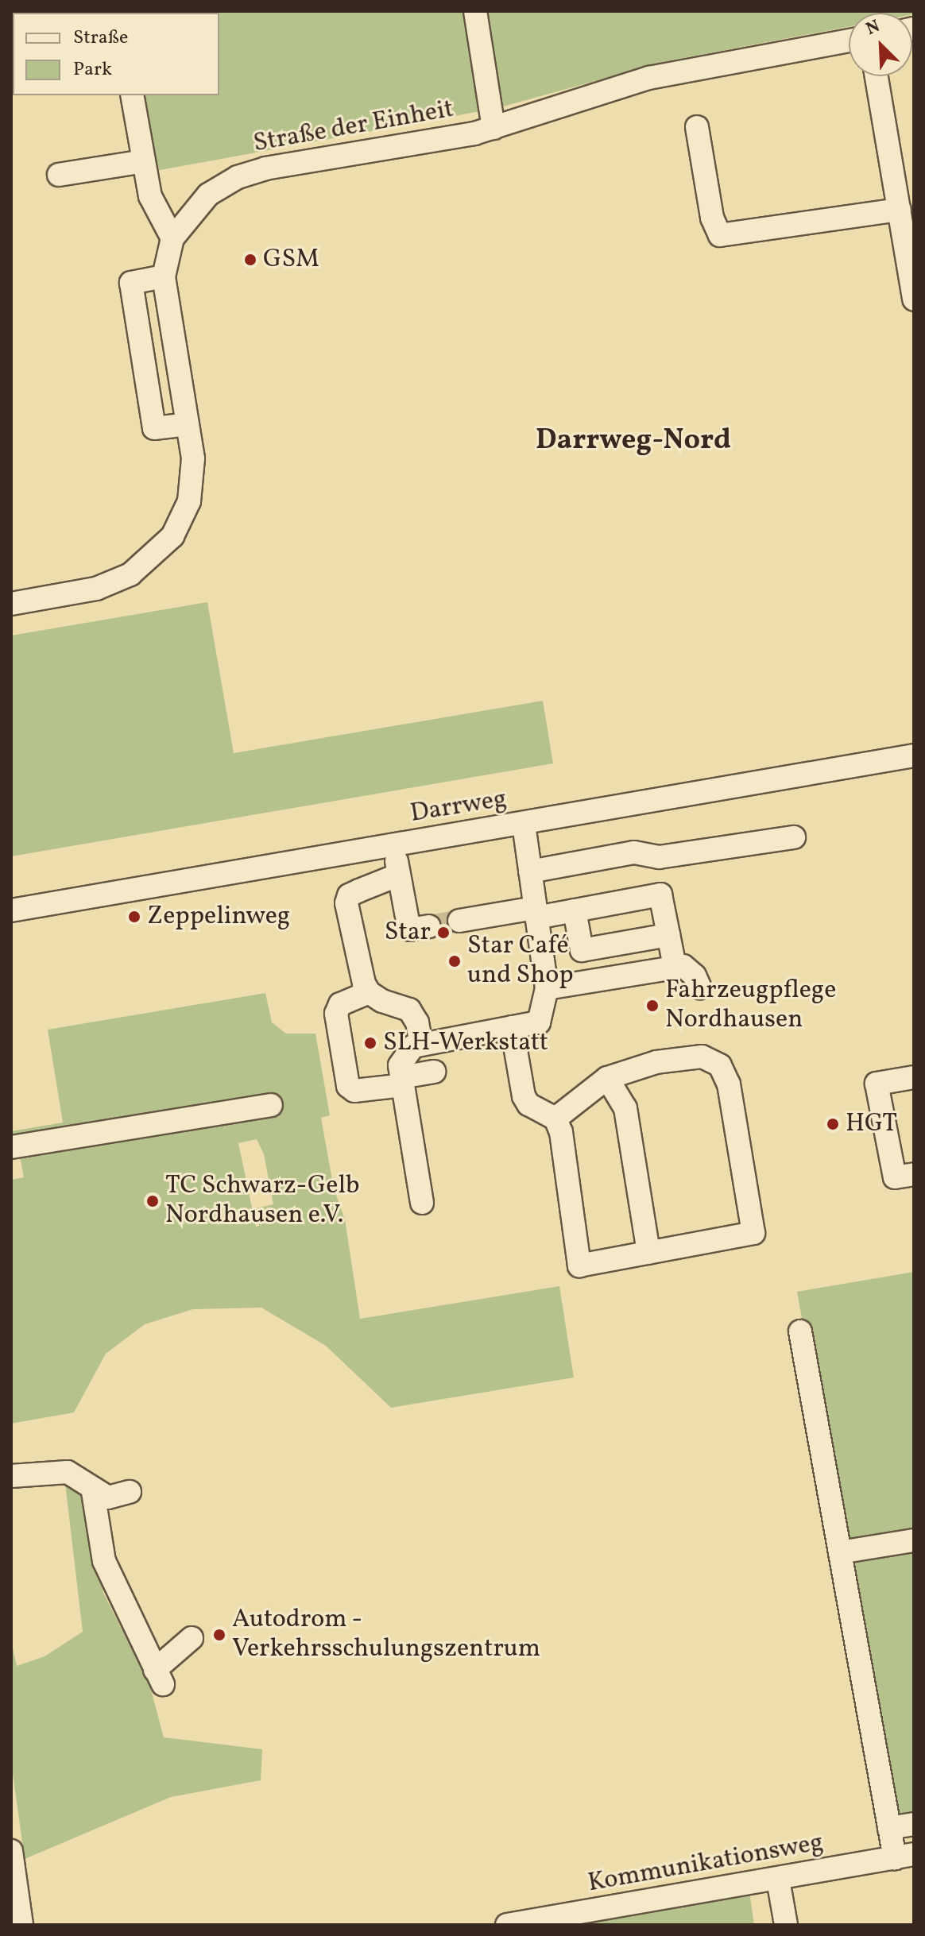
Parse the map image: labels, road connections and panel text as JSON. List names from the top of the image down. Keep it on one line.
{"streets":{"street":["Straße der Einheit","Darrweg","Kommunikationsweg"]},"districts":["Darrweg-Nord"],"places":["GSM","Zeppelinweg","Star","Star Café und Shop","Fahrzeugpflege Nordhausen","SLH-Werkstatt","HGT","TC Schwarz-Gelb Nordhausen e.V.","Autodrom - Verkehrsschulungszentrum"],"legend":["Straße","Park"],"north":"top left"}
